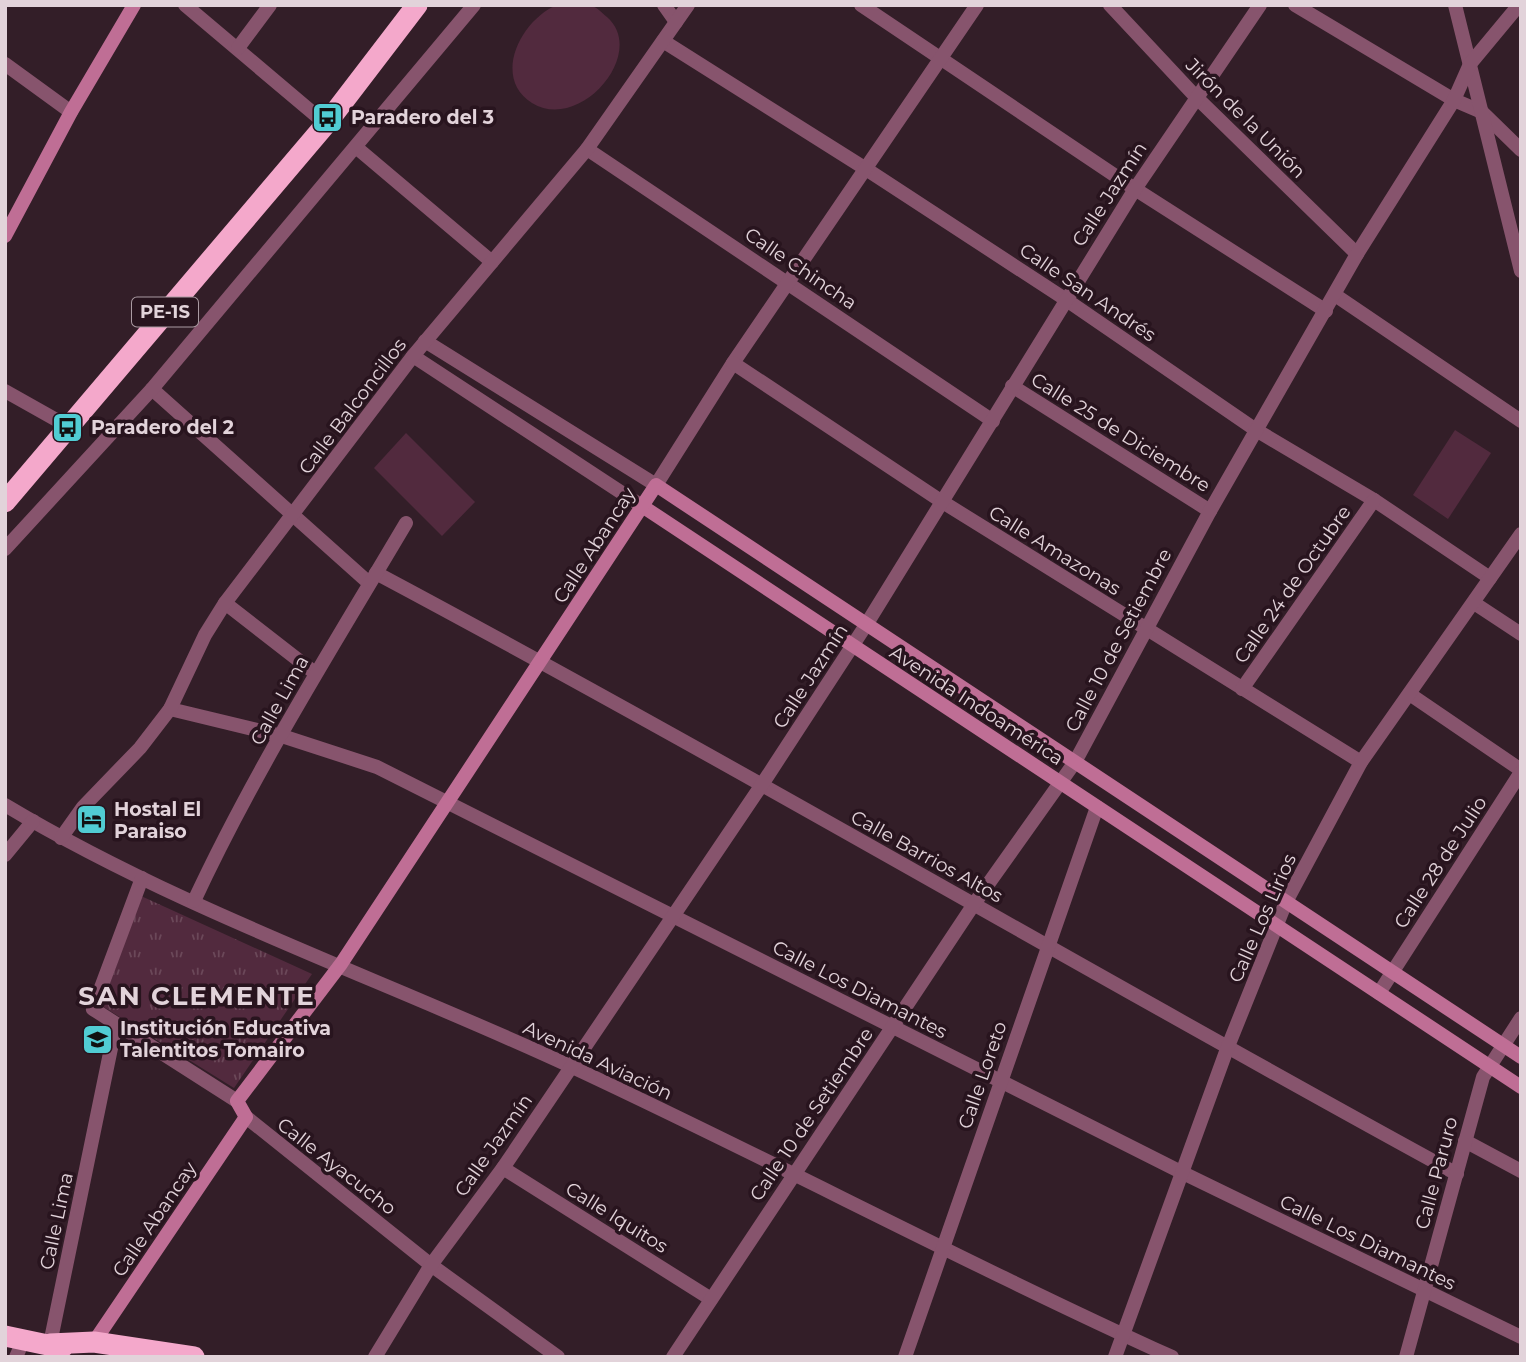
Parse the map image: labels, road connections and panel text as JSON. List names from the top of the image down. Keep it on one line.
{"streets":{"highway":["PE-1S"],"street":["Jirón de la Unión","Calle Jazmín","Calle Chincha","Calle San Andrés","Calle Balconcillos","Calle 25 de Diciembre","Calle Abancay","Calle Amazonas","Calle 24 de Octubre","Calle 10 de Setiembre","Calle Lima","Avenida Indoamérica","Calle Barrios Altos","Calle 28 de Julio","Calle Los Lirios","Calle Los Diamantes","Avenida Aviación","Calle Loreto","Calle Ayacucho","Calle Paruro","Calle Iquitos"]},"crossings":[["Jirón de la Unión","Calle Jazmín"],["Jirón de la Unión","Calle 10 de Setiembre"],["Calle Jazmín","Calle Chincha"],["Calle Jazmín","Calle San Andrés"],["Calle Jazmín","Calle 25 de Diciembre"],["Calle Jazmín","Calle Amazonas"],["Calle Jazmín","Avenida Indoamérica"],["Calle Jazmín","Calle Barrios Altos"],["Calle Jazmín","Calle Los Diamantes"],["Calle Jazmín","Avenida Aviación"],["Calle Jazmín","Calle Ayacucho"],["Calle Jazmín","Calle Iquitos"],["Calle Chincha","Calle Balconcillos"],["Calle Chincha","Calle Abancay"],["Calle San Andrés","Calle Balconcillos"],["Calle San Andrés","Calle Abancay"],["Calle San Andrés","Calle 24 de Octubre"],["Calle San Andrés","Calle 10 de Setiembre"],["Calle San Andrés","Calle Los Lirios"],["Calle Balconcillos","Avenida Indoamérica"],["Calle Balconcillos","Calle Barrios Altos"],["Calle Balconcillos","Calle Los Diamantes"],["Calle Balconcillos","Avenida Aviación"],["Calle 25 de Diciembre","Calle 10 de Setiembre"],["Calle Abancay","Calle Amazonas"],["Calle Abancay","Avenida Indoamérica"],["Calle Abancay","Calle Barrios Altos"],["Calle Abancay","Calle Los Diamantes"],["Calle Abancay","Avenida Aviación"],["Calle Abancay","Calle Ayacucho"],["Calle Amazonas","Calle 24 de Octubre"],["Calle Amazonas","Calle 10 de Setiembre"],["Calle Amazonas","Calle Los Lirios"],["Calle 10 de Setiembre","Avenida Indoamérica"],["Calle 10 de Setiembre","Calle Barrios Altos"],["Calle 10 de Setiembre","Calle Los Diamantes"],["Calle 10 de Setiembre","Avenida Aviación"],["Calle 10 de Setiembre","Calle Iquitos"],["Calle Lima","Calle Barrios Altos"],["Calle Lima","Calle Los Diamantes"],["Calle Lima","Avenida Aviación"],["Calle Lima","Calle Ayacucho"],["Avenida Indoamérica","Calle 28 de Julio"],["Avenida Indoamérica","Calle Los Lirios"],["Avenida Indoamérica","Calle Loreto"],["Avenida Indoamérica","Calle Paruro"],["Calle Barrios Altos","Calle Los Lirios"],["Calle Barrios Altos","Calle Loreto"],["Calle Barrios Altos","Calle Paruro"],["Calle Los Lirios","Calle Los Diamantes"],["Calle Los Lirios","Avenida Aviación"],["Calle Los Diamantes","Calle Loreto"],["Calle Los Diamantes","Calle Paruro"],["Avenida Aviación","Calle Loreto"],["Avenida Aviación","Calle Ayacucho"]],"districts":["SAN CLEMENTE"],"places":{"bus stop":["Paradero del 3","Paradero del 2"],"hotel":["Hostal El Paraiso"],"school or university":["Institución Educativa Talentitos Tomairo"]}}
